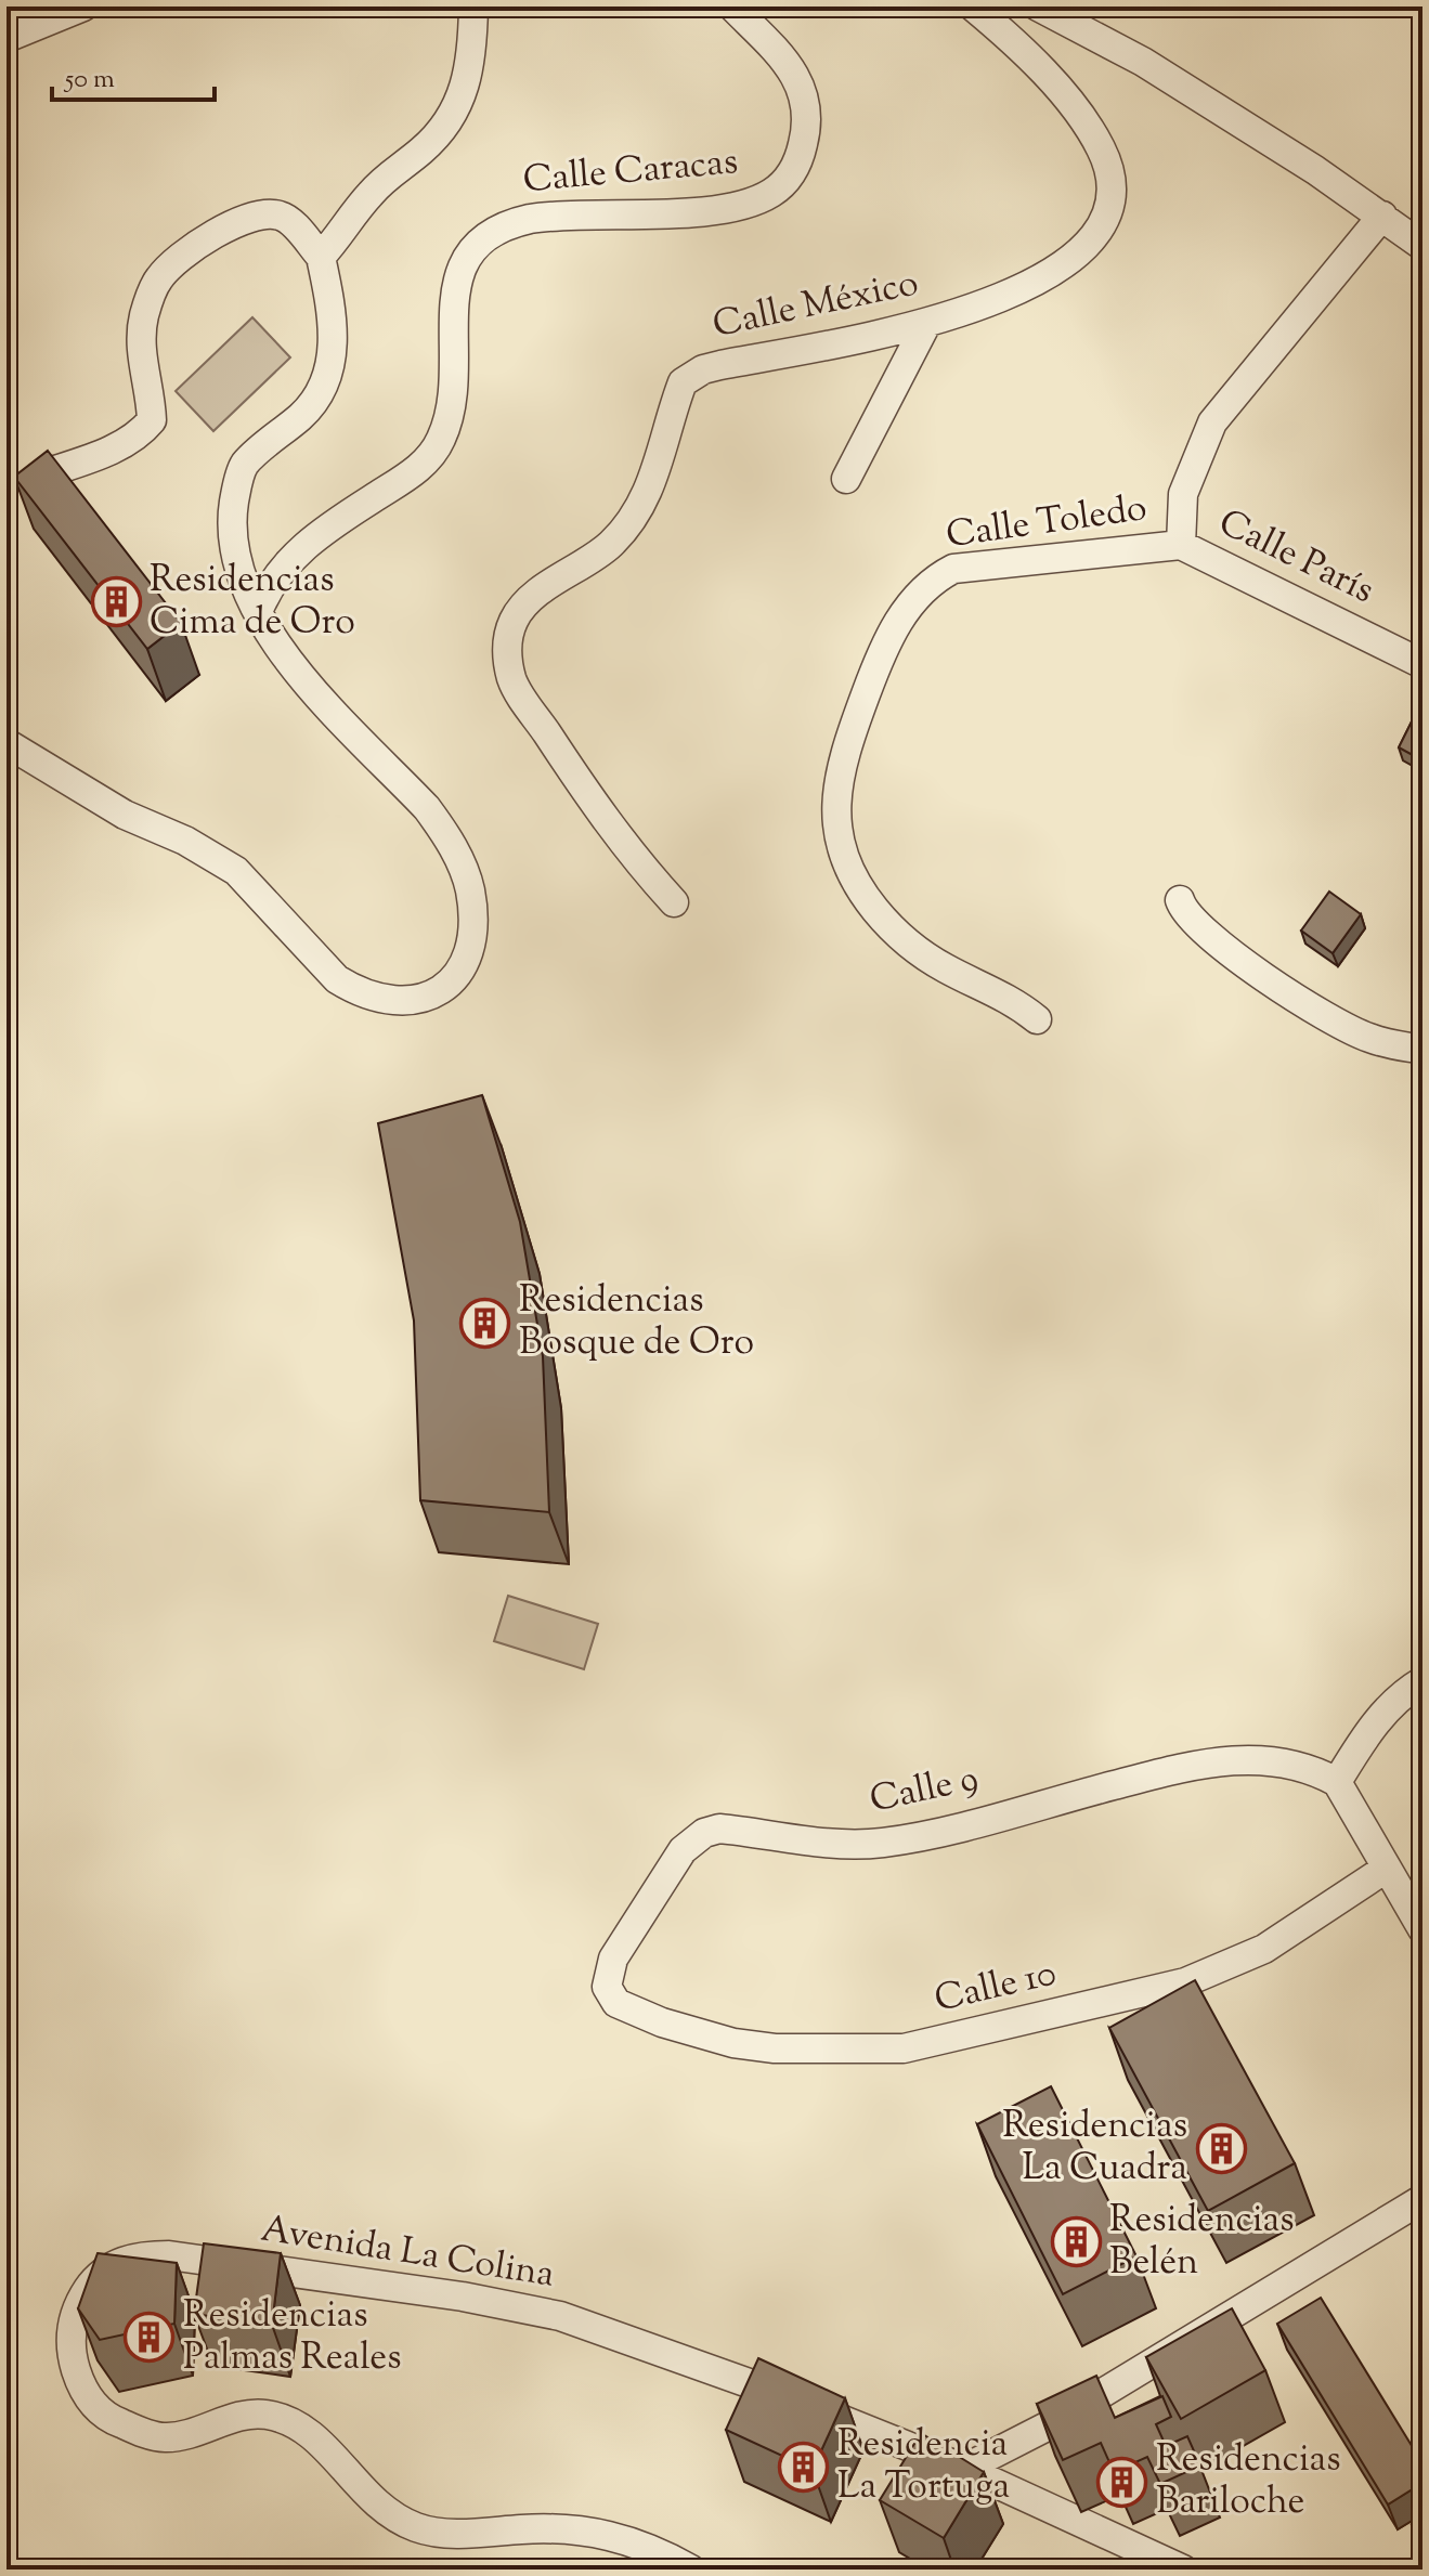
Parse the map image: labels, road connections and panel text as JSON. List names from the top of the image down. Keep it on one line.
{"streets":{"street":["Calle Caracas","Calle México","Calle Toledo","Calle París","Calle 9","Calle 10","Avenida La Colina"]},"crossings":[["Calle Toledo","Calle París"],["Calle 9","Calle 10"]],"places":{"building":["Residencias Cima de Oro","Residencias Bosque de Oro","Residencias La Cuadra","Residencias Belén","Residencias Palmas Reales","Residencia La Tortuga","Residencias Bariloche"]},"scale_bar":"50 m"}
